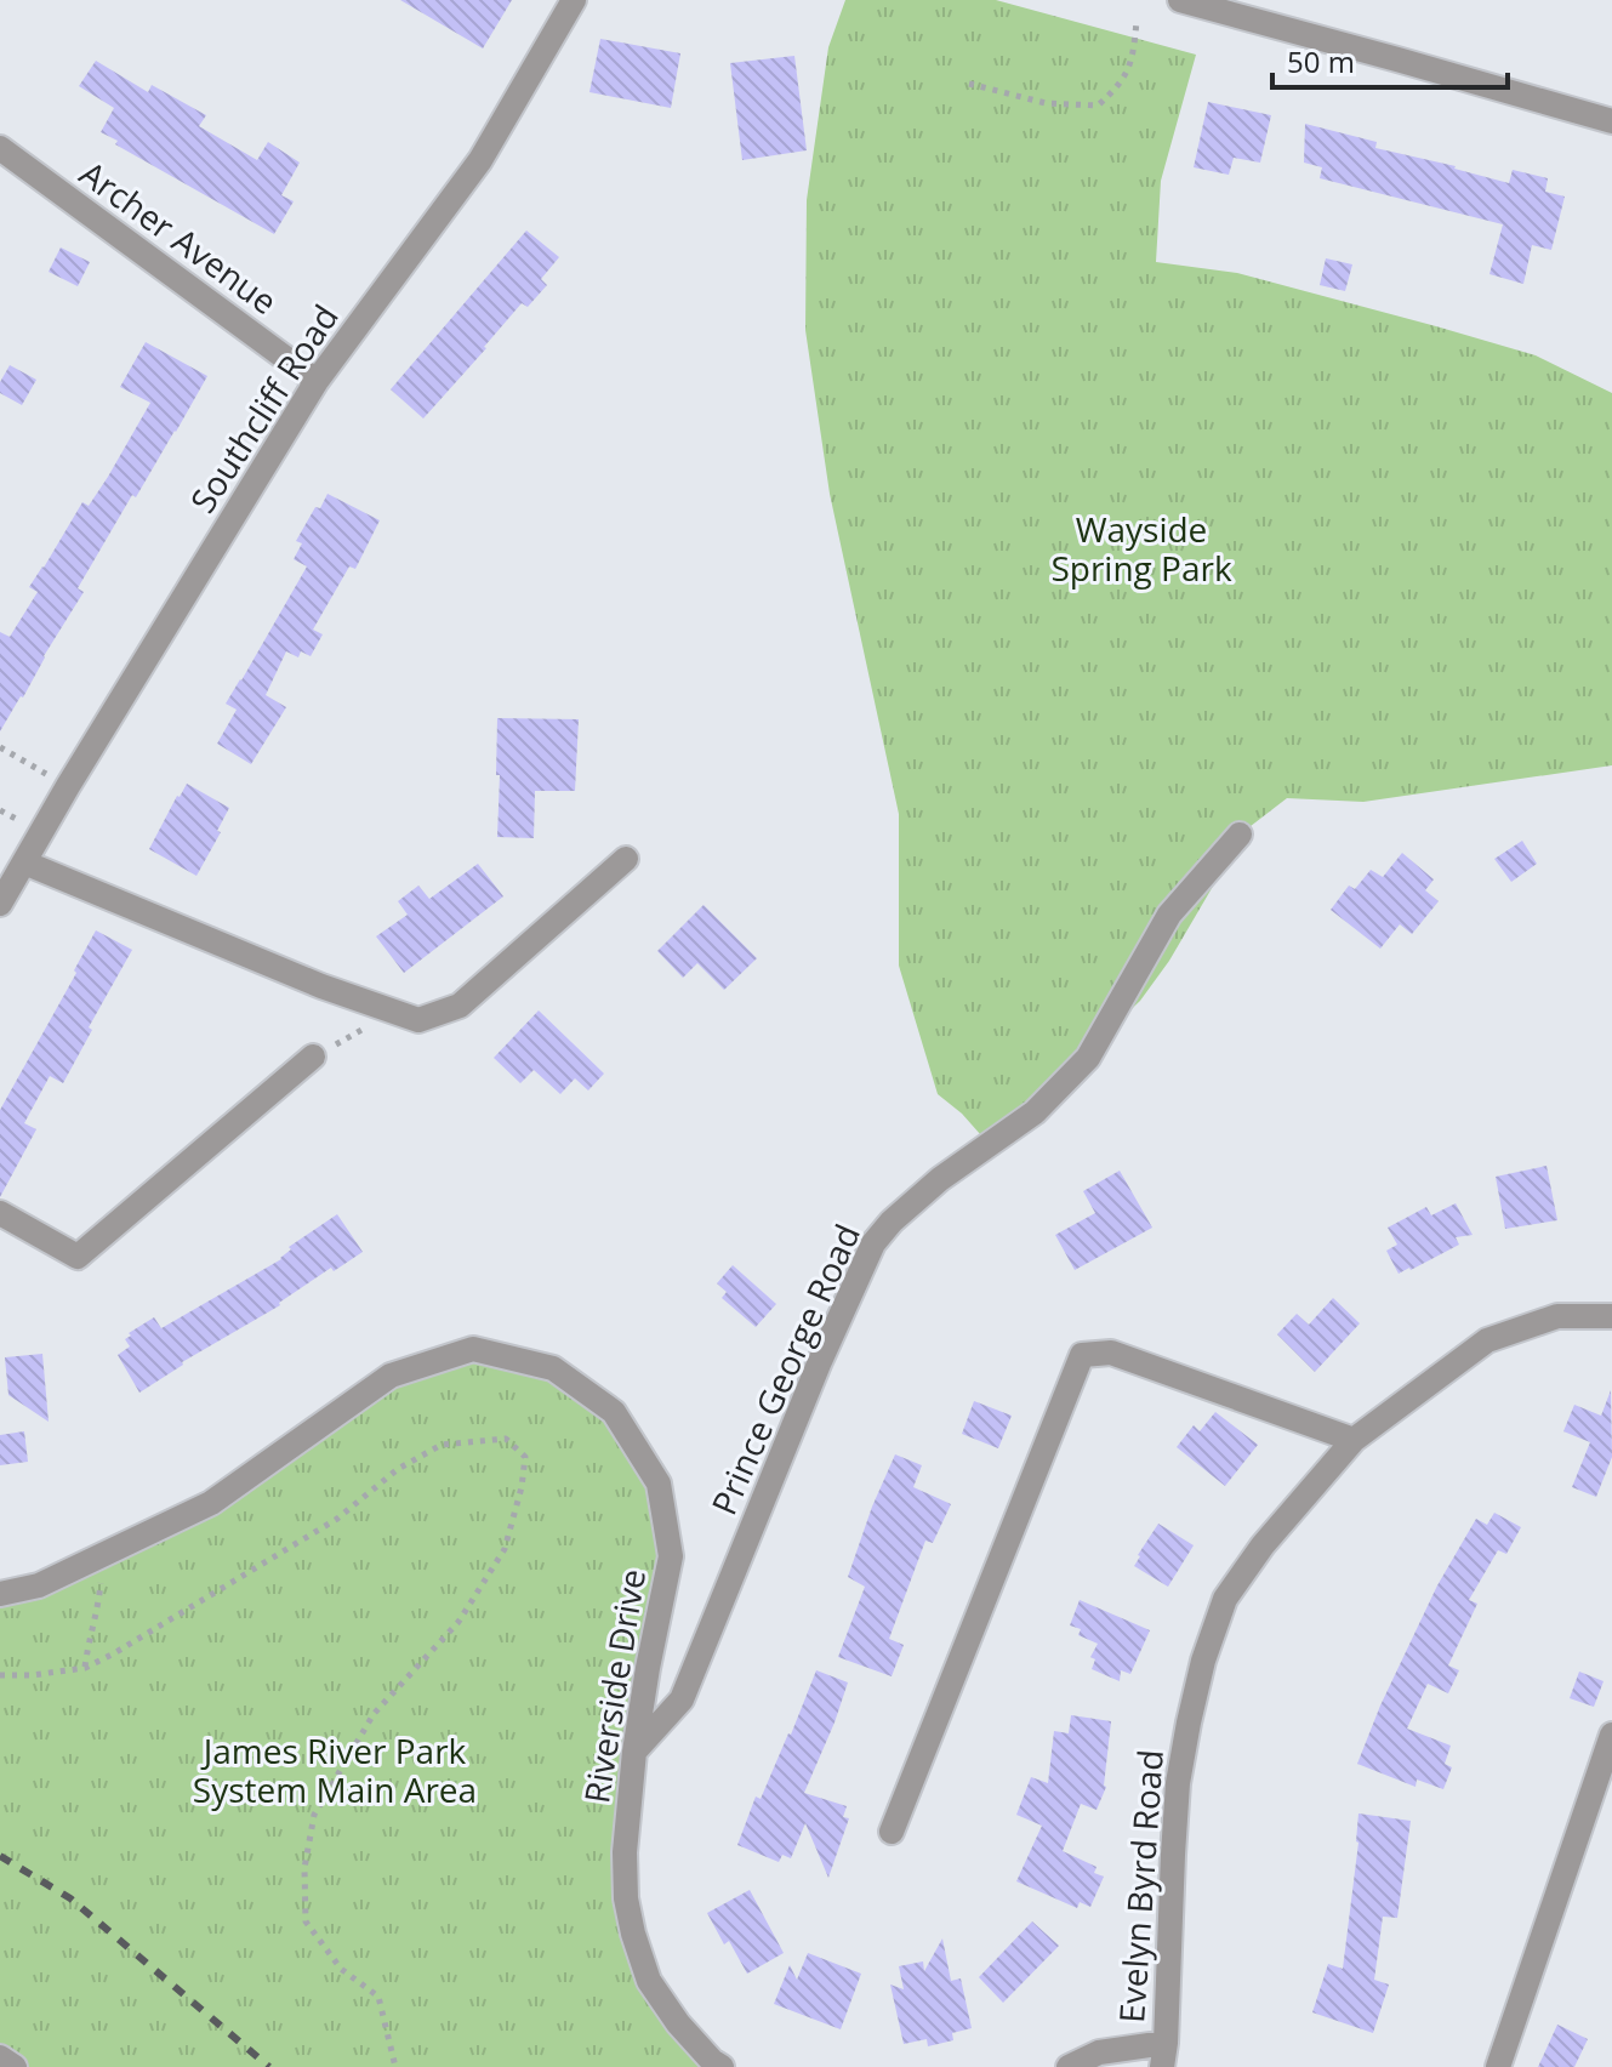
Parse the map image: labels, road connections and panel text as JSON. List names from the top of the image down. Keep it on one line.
{"streets":{"street":["Archer Avenue","Southcliff Road","Prince George Road","Riverside Drive","Evelyn Byrd Road"]},"crossings":[["Archer Avenue","Southcliff Road"],["Prince George Road","Riverside Drive"]],"parks":["Wayside Spring Park","James River Park System Main Area"],"scale_bar":"50 m"}
